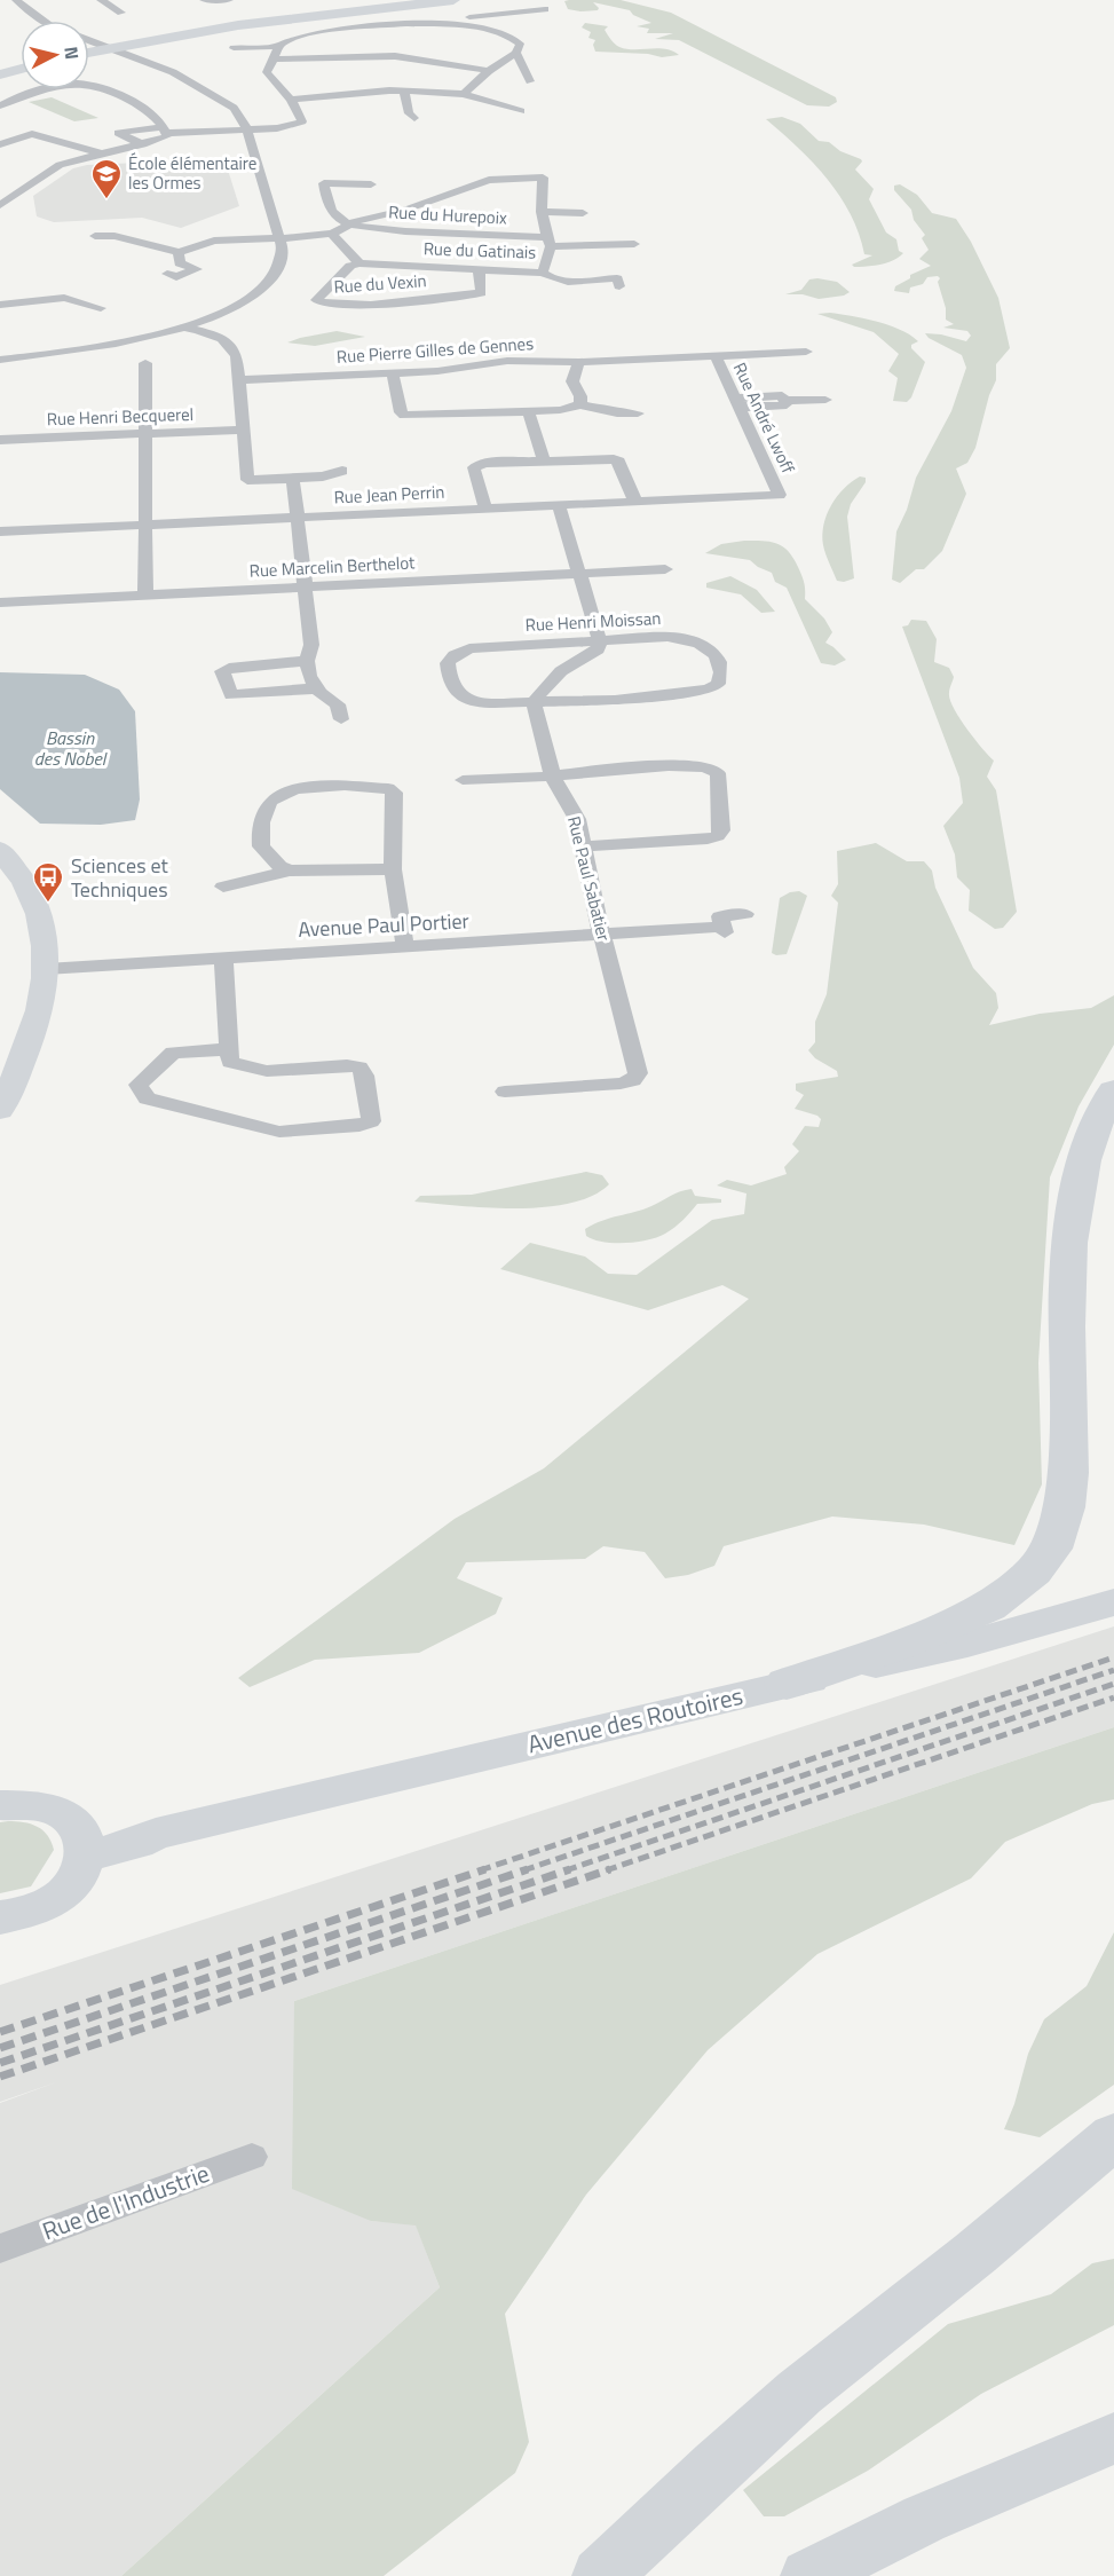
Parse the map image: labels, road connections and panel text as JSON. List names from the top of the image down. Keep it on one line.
{"streets":{"street":["Rue du Hurepoix","Rue du Gatinais","Rue du Vexin","Rue Pierre Gilles de Gennes","Rue Henri Becquerel","Rue André Lwoff","Rue Jean Perrin","Rue Marcelin Berthelot","Rue Henri Moissan","Rue Paul Sabatier","Avenue Paul Portier","Avenue des Routoires","Rue de l'Industrie"]},"crossings":[["Rue du Hurepoix","Rue du Gatinais"],["Rue du Gatinais","Rue du Vexin"],["Rue Pierre Gilles de Gennes","Rue André Lwoff"],["Rue André Lwoff","Rue Jean Perrin"],["Rue Henri Moissan","Rue Paul Sabatier"],["Rue Paul Sabatier","Avenue Paul Portier"]],"water":["Bassin des Nobel"],"places":{"school or university":["École élémentaire les Ormes"],"bus stop":["Sciences et Techniques"]},"north":"right"}
